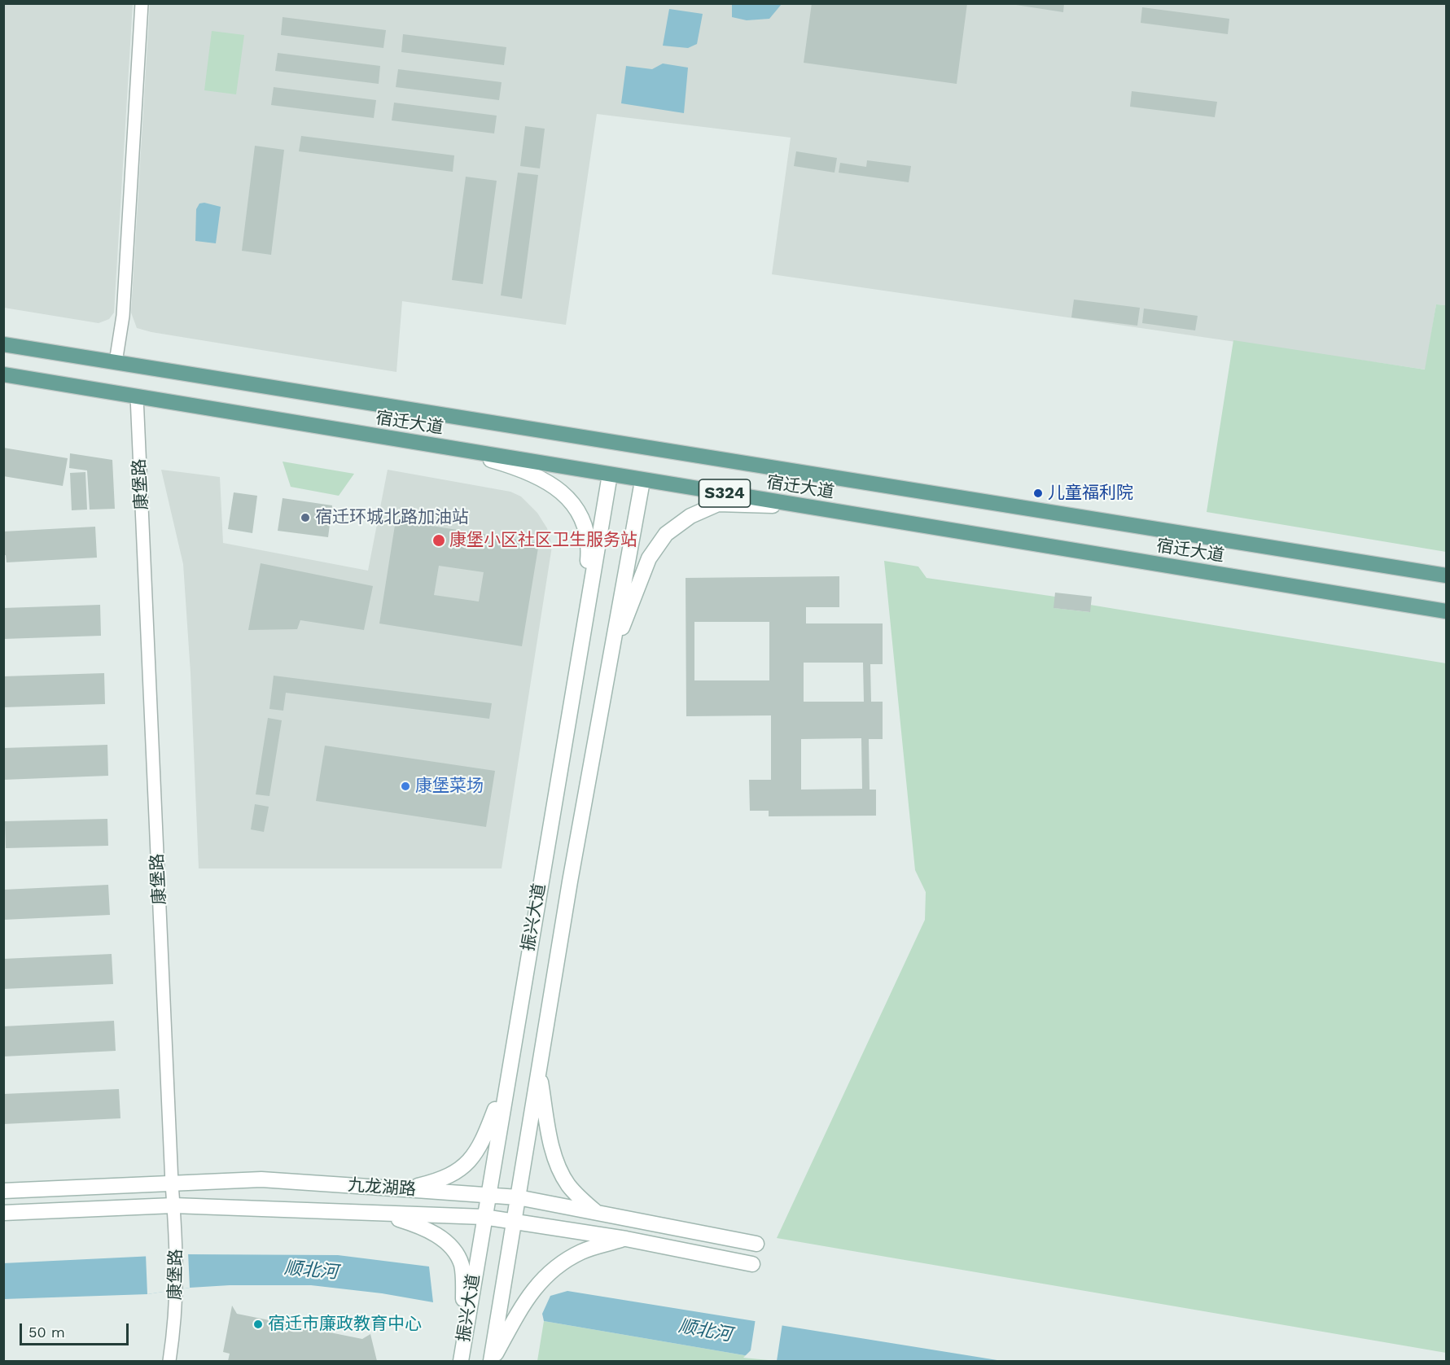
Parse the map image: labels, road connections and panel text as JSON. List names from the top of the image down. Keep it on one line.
{"streets":{"main road":["宿迁大道","S324","振兴大道","九龙湖路"],"street":["康堡路"]},"crossings":[["宿迁大道","康堡路"],["宿迁大道","振兴大道"],["康堡路","九龙湖路"],["振兴大道","九龙湖路"]],"water":["顺北河"],"places":["儿童福利院","宿迁环城北路加油站","康堡小区社区卫生服务站","康堡菜场","宿迁市廉政教育中心"],"scale_bar":"50 m"}
